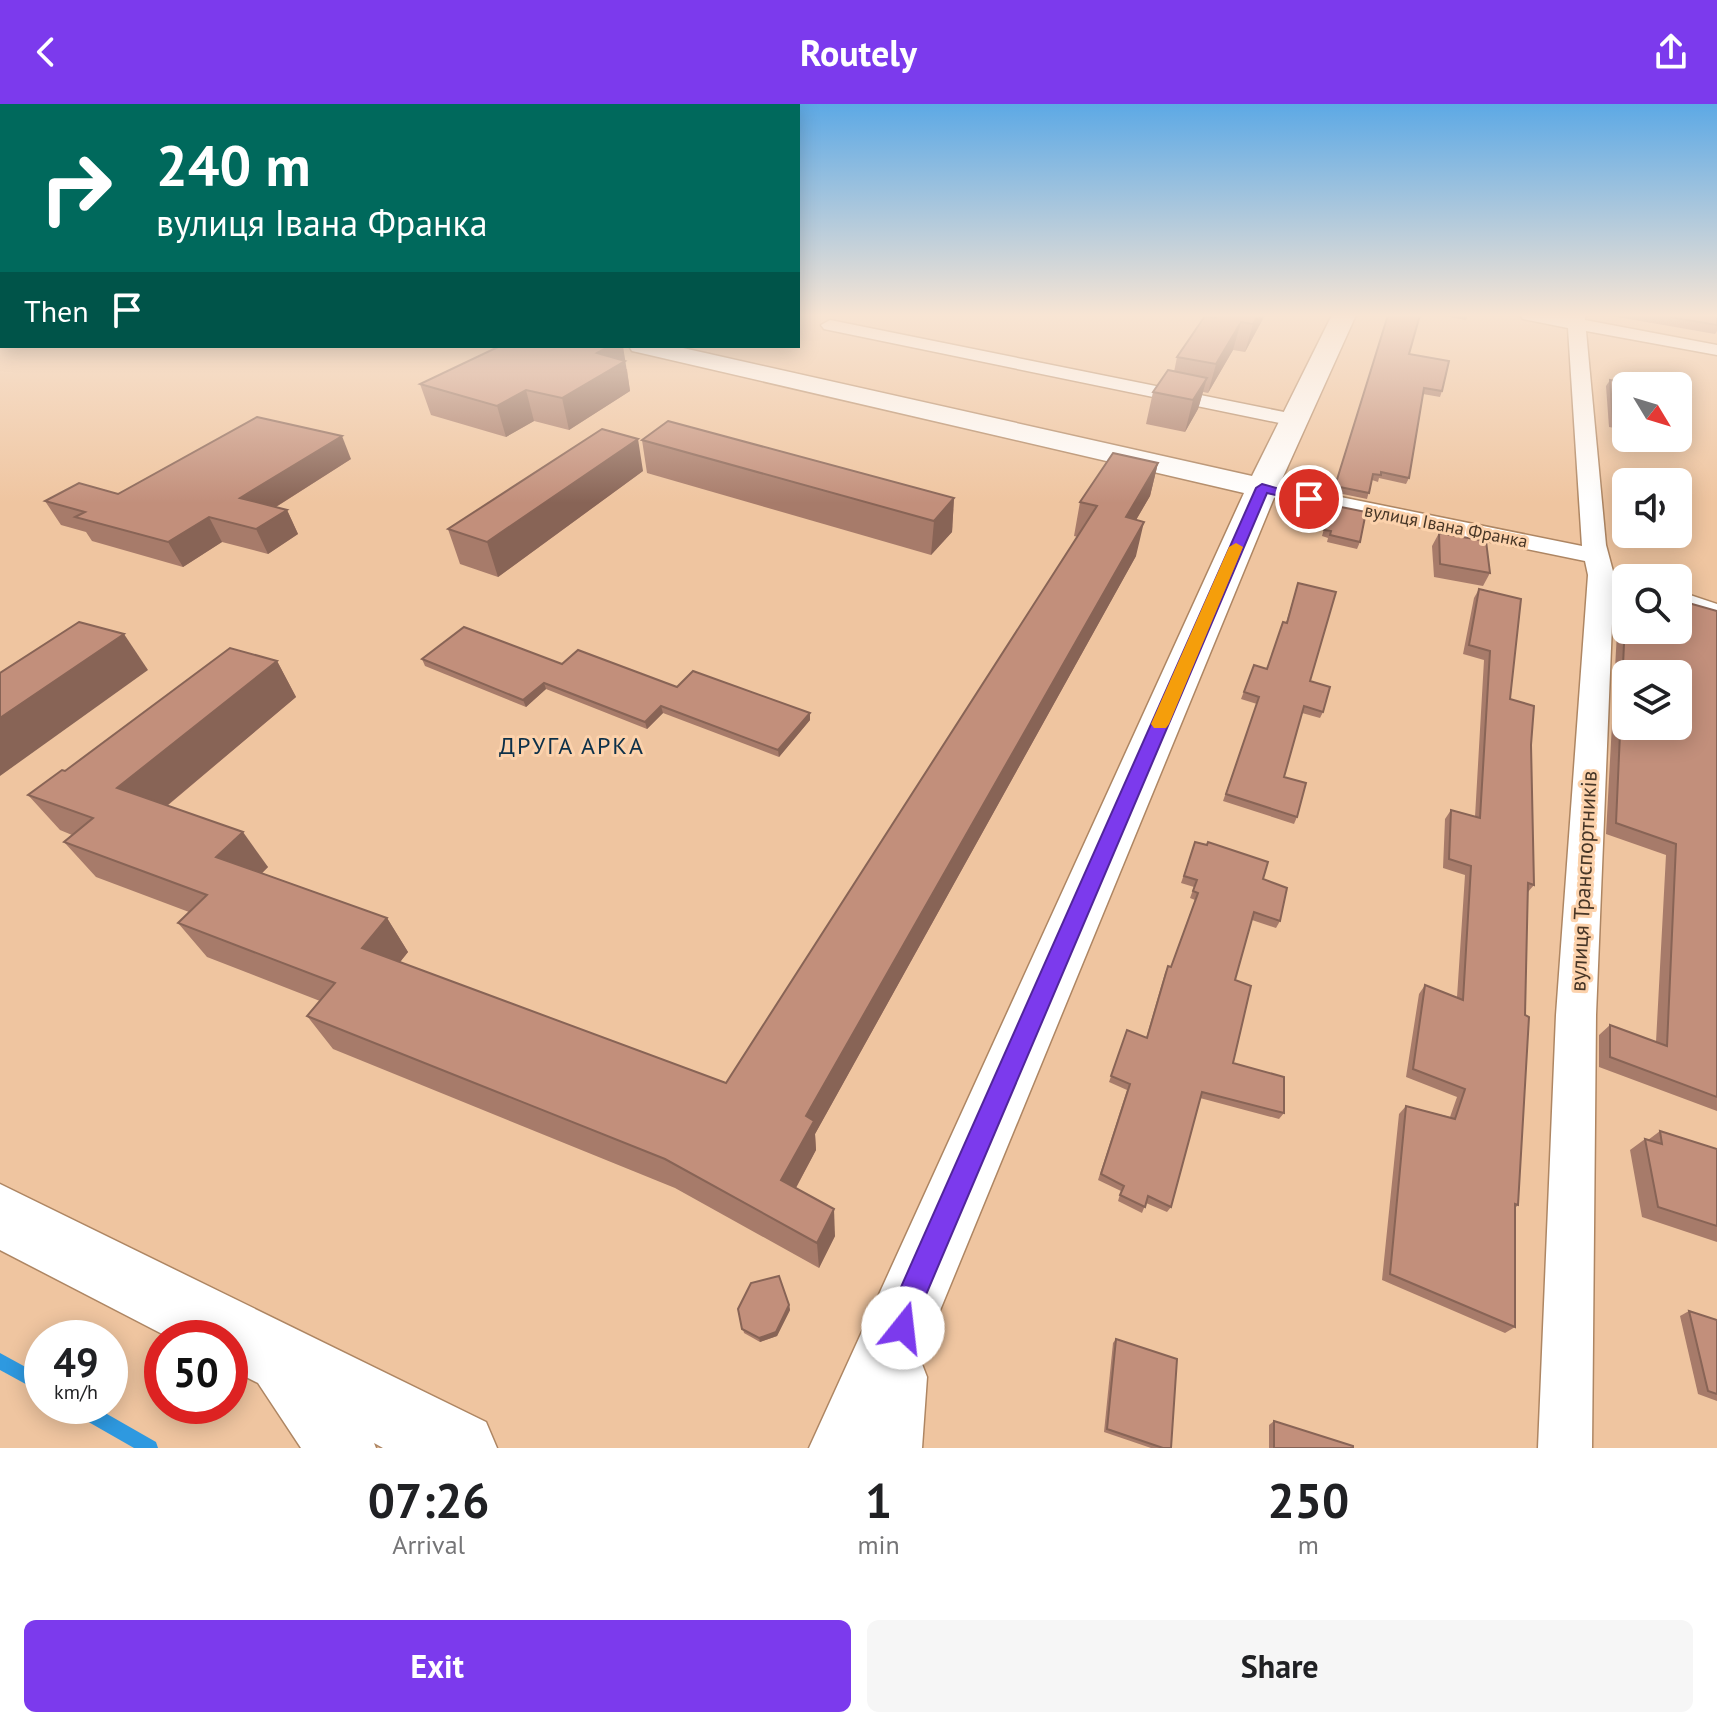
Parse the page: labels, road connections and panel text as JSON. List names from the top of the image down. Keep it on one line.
{"streets":{"main road":["вулиця Івана Франка"],"street":["вулиця Транспортників"]},"crossings":[["вулиця Івана Франка","вулиця Транспортників"]],"districts":["ДРУГА АРКА"],"north":"bottom right","page":{"header":"Routely","turn":["240 m","вулиця Івана Франка"],"then":"Then","speed":"49 km/h","limit":"50","eta":["07:26","Arrival","1","min","250","m"],"buttons":["Exit","Share"]}}
